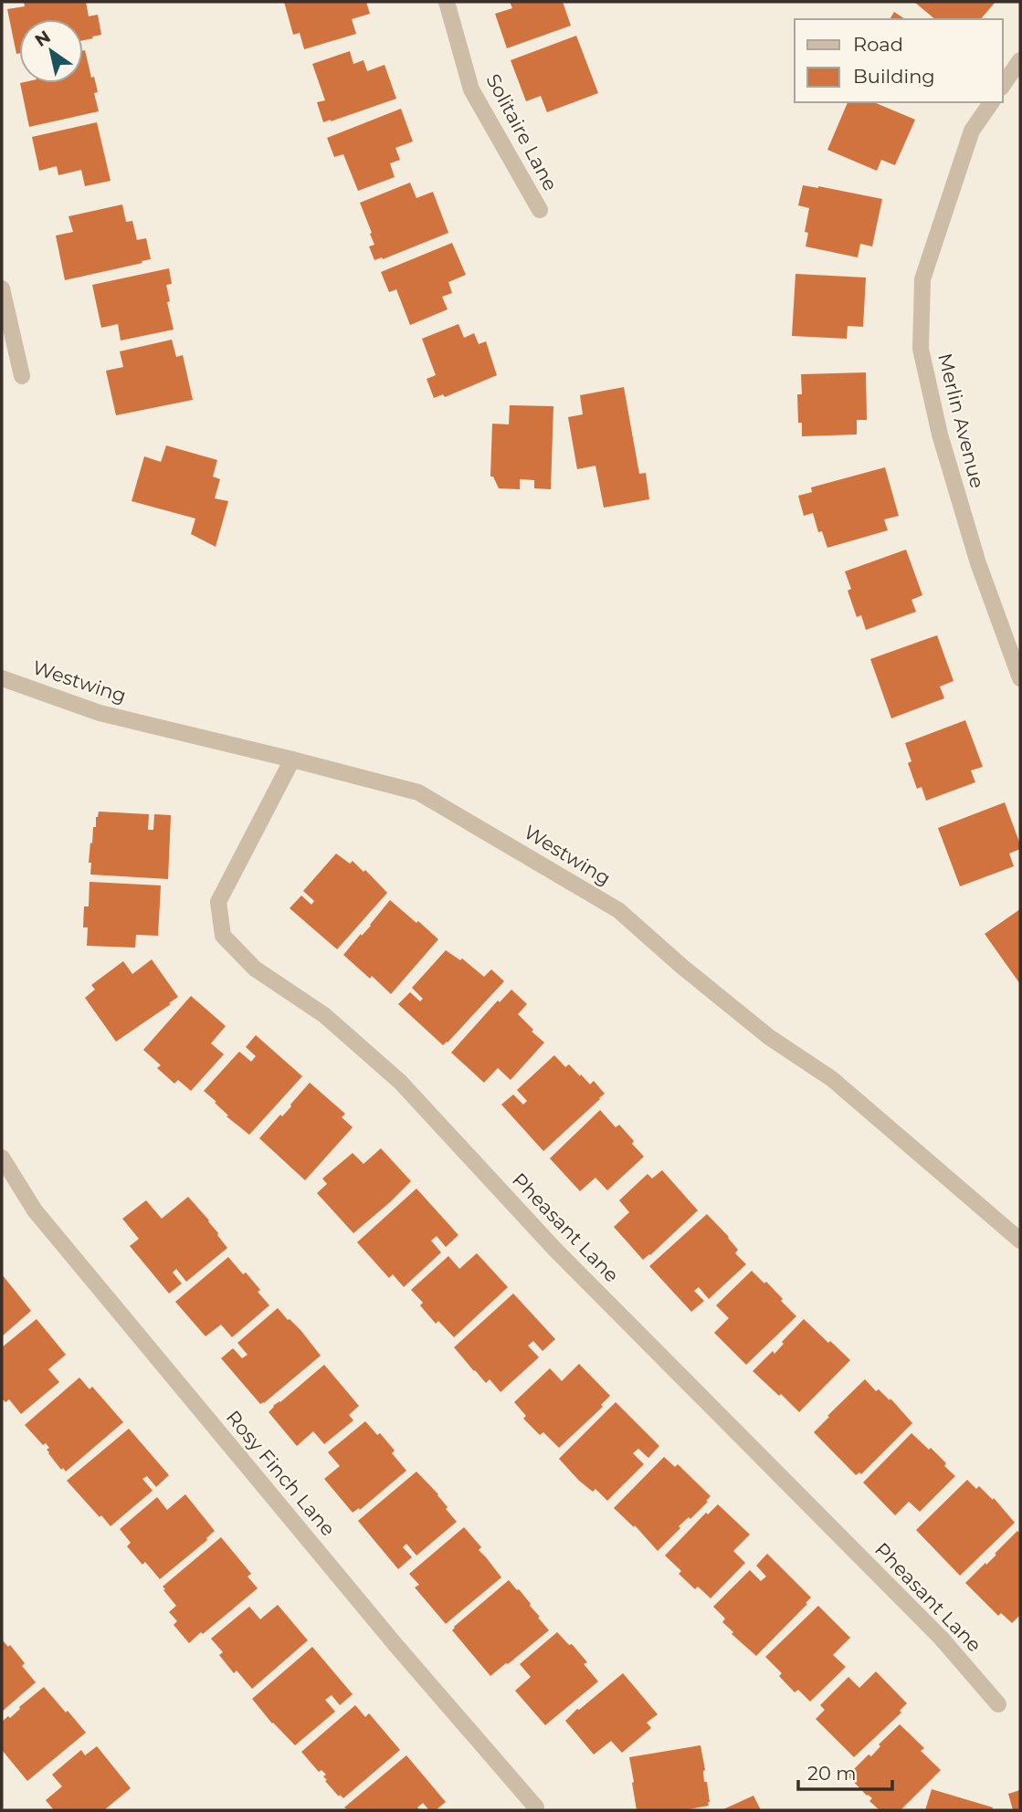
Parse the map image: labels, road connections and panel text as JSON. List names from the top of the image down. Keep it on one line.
{"streets":{"street":["Solitaire Lane","Merlin Avenue","Westwing","Pheasant Lane","Rosy Finch Lane"]},"crossings":[["Westwing","Pheasant Lane"]],"legend":["Road","Building"],"scale_bar":"20 m","north":"top left"}
